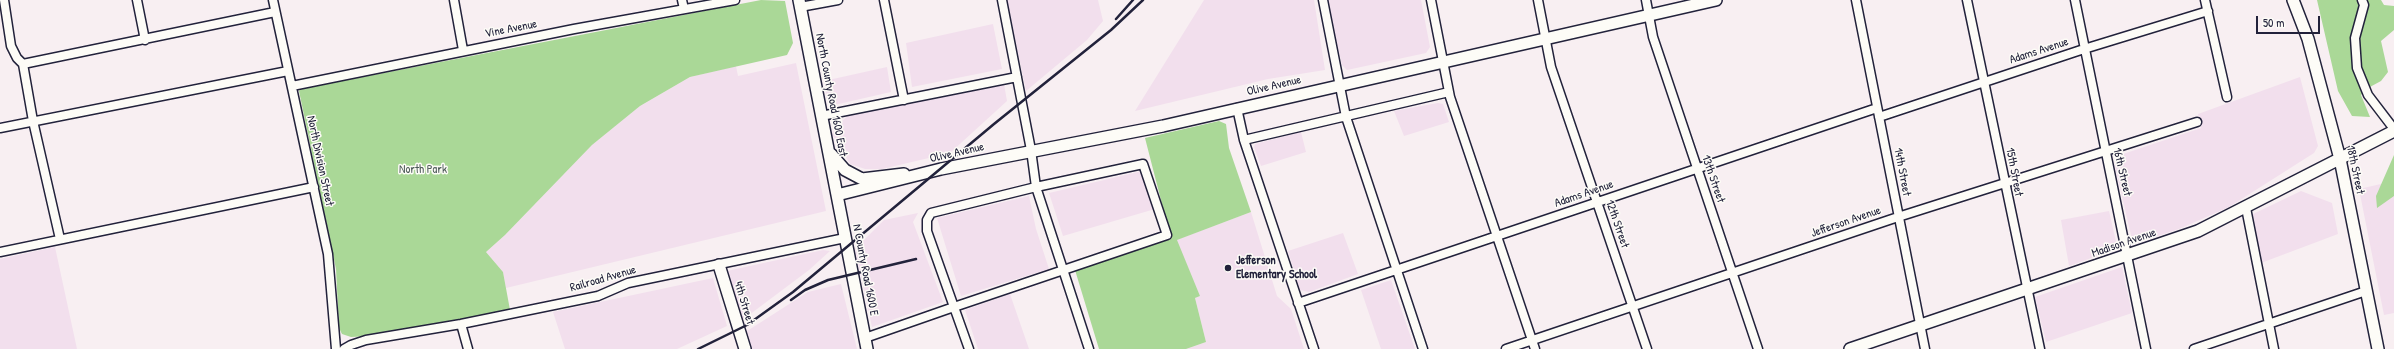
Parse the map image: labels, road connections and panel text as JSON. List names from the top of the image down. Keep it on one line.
{"streets":{"main road":["Olive Avenue","North County Road 1600 East","18th Street","Madison Avenue","N County Road 1600 E","4th Street"],"street":["Vine Avenue","Adams Avenue","North Division Street","14th Street","15th Street","16th Street","13th Street","Jefferson Avenue","12th Street","Railroad Avenue"]},"crossings":[["Vine Avenue","North Division Street"],["Adams Avenue","14th Street"],["Adams Avenue","15th Street"],["Adams Avenue","16th Street"],["Adams Avenue","13th Street"],["Adams Avenue","12th Street"],["Olive Avenue","North County Road 1600 East"],["Olive Avenue","13th Street"],["Olive Avenue","12th Street"],["Olive Avenue","N County Road 1600 E"],["North County Road 1600 East","N County Road 1600 E"],["18th Street","Madison Avenue"],["14th Street","Jefferson Avenue"],["14th Street","Madison Avenue"],["15th Street","Jefferson Avenue"],["15th Street","Madison Avenue"],["16th Street","Jefferson Avenue"],["16th Street","Madison Avenue"],["13th Street","Jefferson Avenue"],["Jefferson Avenue","12th Street"],["N County Road 1600 E","Railroad Avenue"],["Railroad Avenue","4th Street"]],"parks":["North Park"],"places":["Jefferson Elementary School"],"scale_bar":"50 m"}
